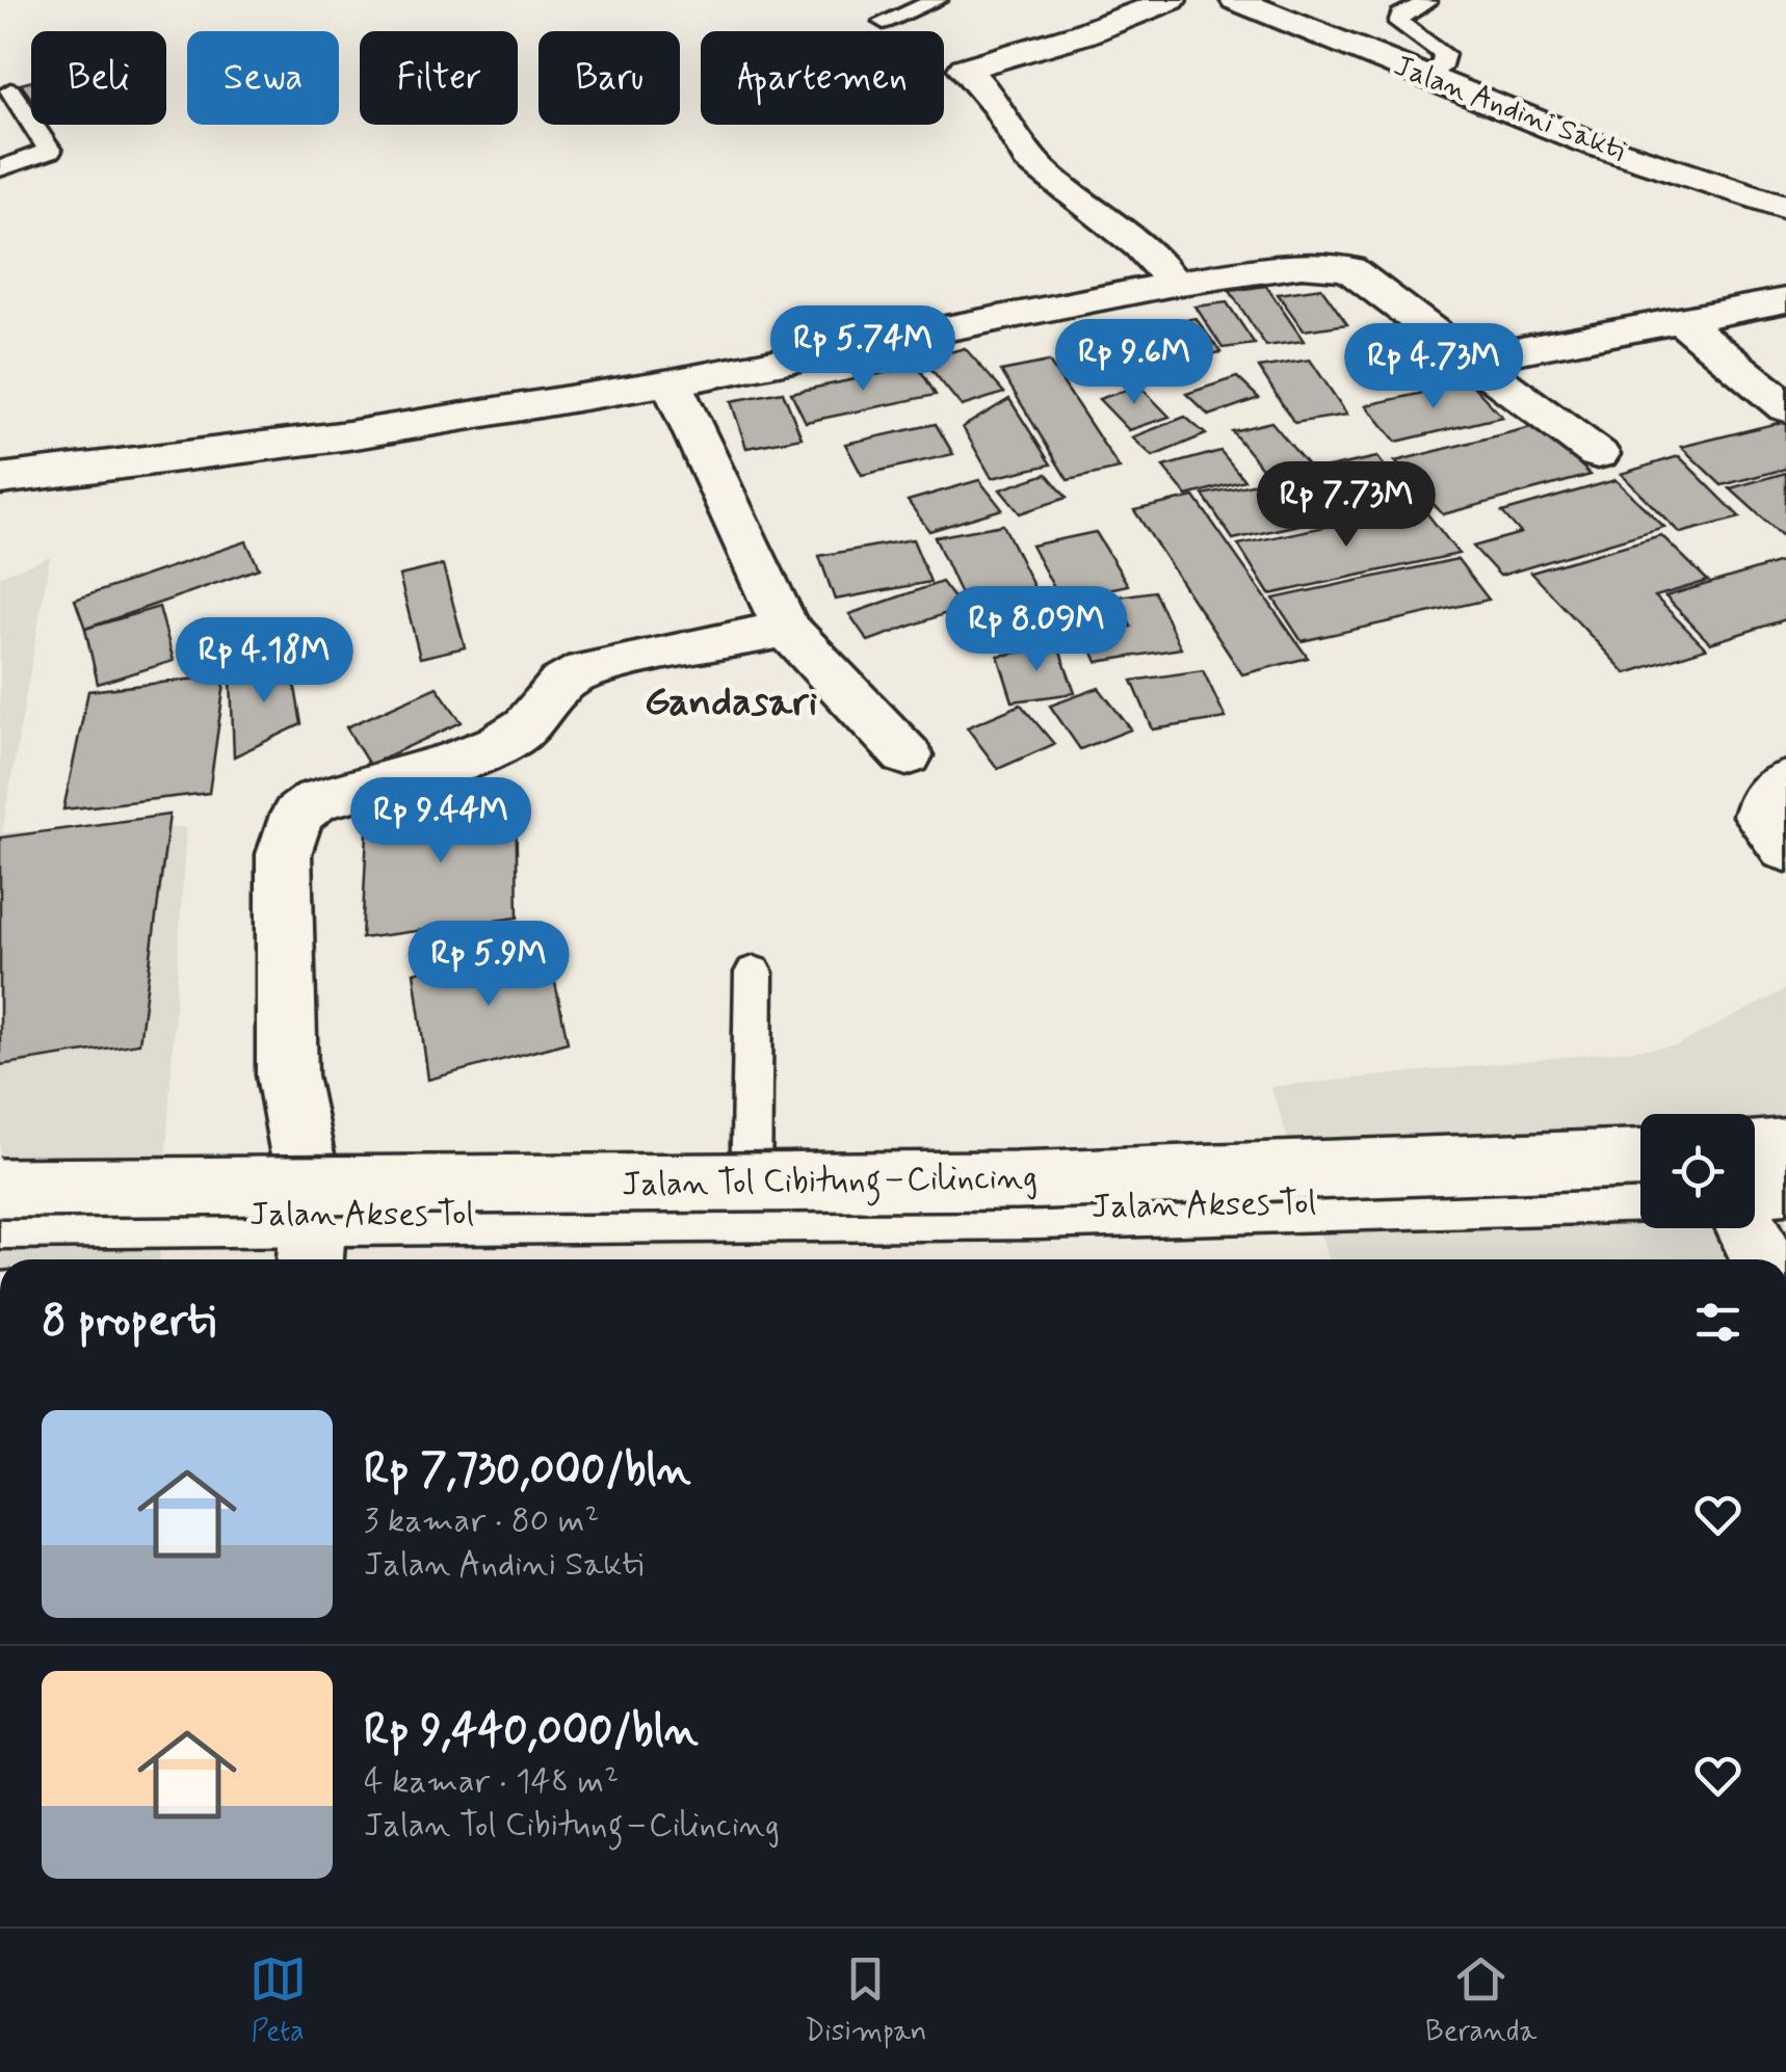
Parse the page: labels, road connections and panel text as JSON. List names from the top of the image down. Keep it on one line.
{"streets":{"main road":["Jalan Andini Sakti","Jalan Tol Cibitung–Cilincing","Jalan Akses Tol"]},"districts":["Gandasari"],"page":{"chip":["Beli","Sewa","Filter","Baru","Apartemen"],"price":["Rp 5.74M","Rp 9.6M","Rp 4.73M","Rp 7.73M","Rp 8.09M","Rp 4.18M","Rp 9.44M","Rp 5.9M"],"heading":"8 properti","list":[{"name":"Rp 7,730,000/bln","note":"3 kamar · 80 m² · Jalan Andini Sakti"},{"name":"Rp 9,440,000/bln","note":"4 kamar · 148 m² · Jalan Tol Cibitung–Cilincing"}],"tabs":["Peta","Disimpan","Beranda"]}}
